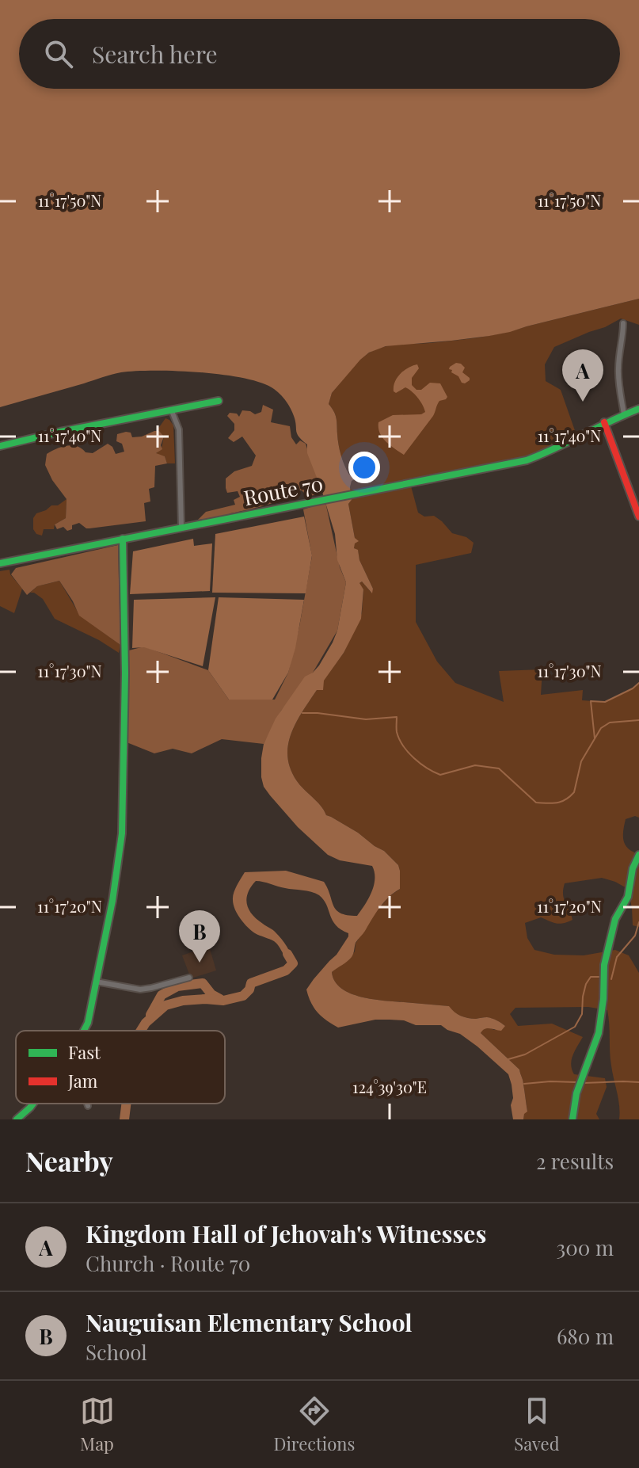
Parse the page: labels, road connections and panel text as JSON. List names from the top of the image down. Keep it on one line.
{"streets":{"main road":["Route 70"]},"legend":["Fast","Jam"],"page":{"search":"Search here","pins":["A","B"],"heading":["Nearby","2 results"],"list":[{"mark":"A","name":"Kingdom Hall of Jehovah's Witnesses","note":"Church · Route 70","value":"300 m"},{"mark":"B","name":"Nauguisan Elementary School","note":"School","value":"680 m"}],"nav":["Map","Directions","Saved"]},"coordinates":["11°17'50\"N","11°17'40\"N","11°17'30\"N","11°17'20\"N","124°39'30\"E"]}
